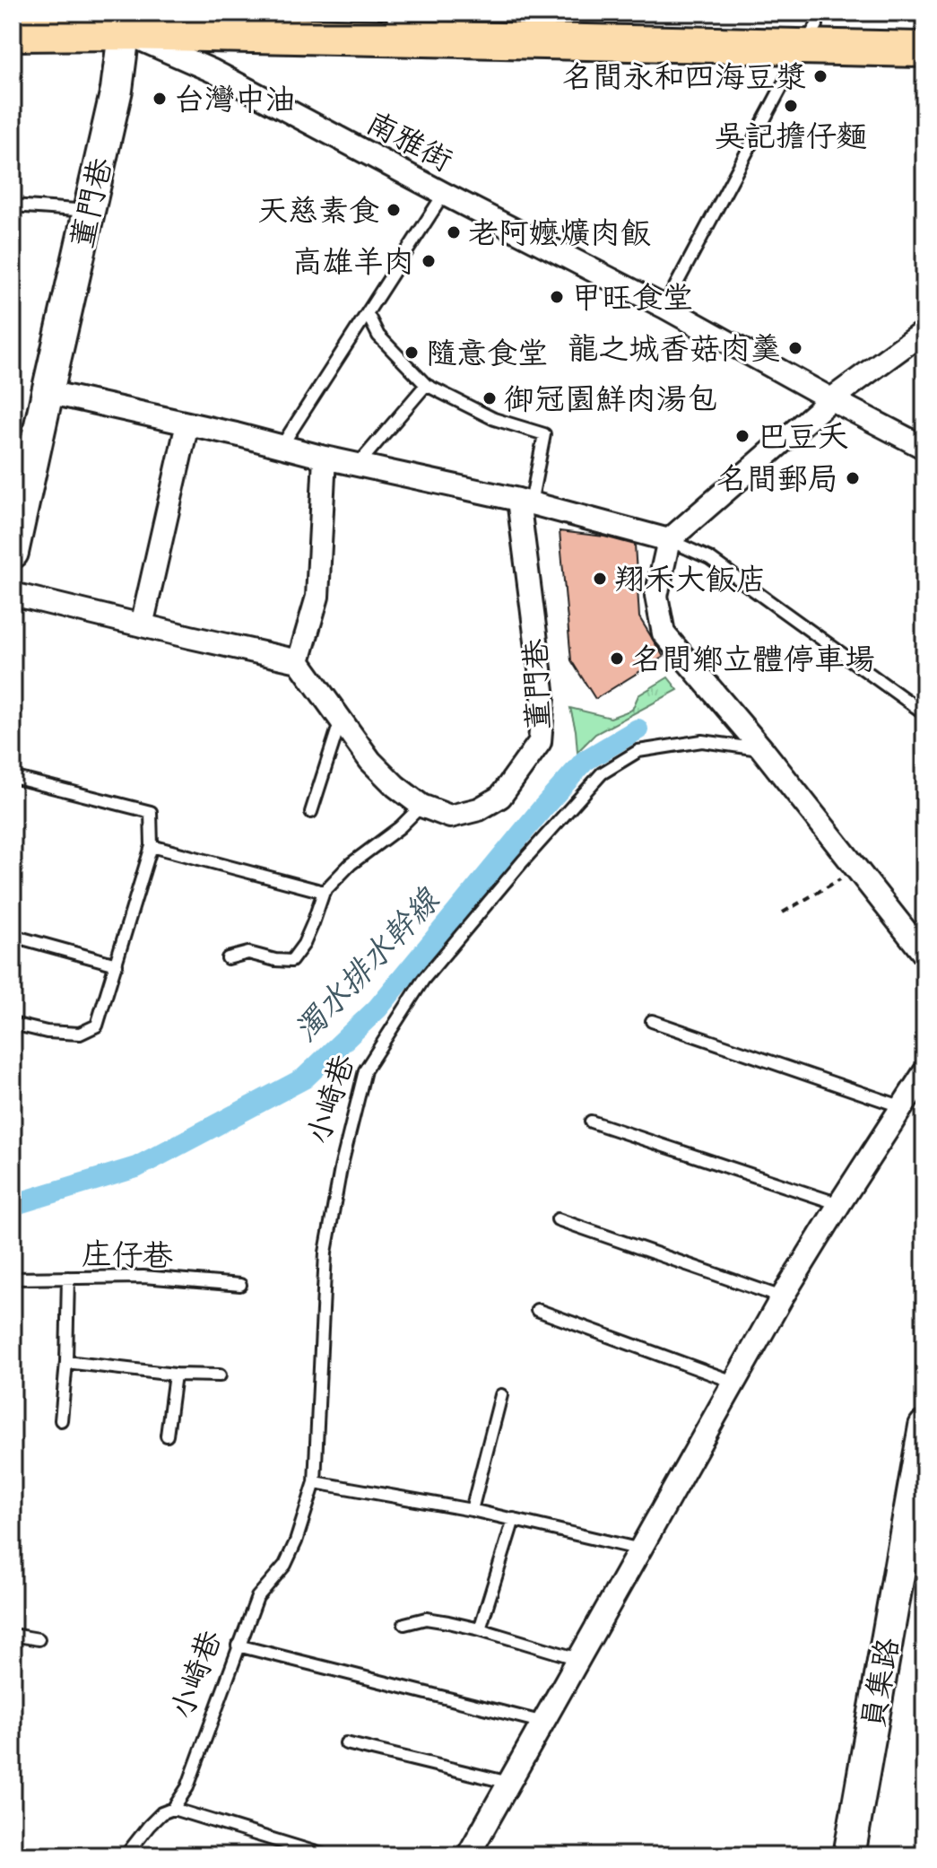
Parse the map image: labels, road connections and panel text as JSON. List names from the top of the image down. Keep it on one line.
{"streets":{"street":["南雅街","董門巷","員集路"],"lane":["小崎巷","庄仔巷"]},"crossings":[["南雅街","董門巷"]],"water":["濁水排水幹線"],"places":["名間永和四海豆漿","台灣中油","吳記擔仔麵","天慈素食","老阿嬤爌肉飯","高雄羊肉","甲旺食堂","龍之城香菇肉羹","隨意食堂","御冠園鮮肉湯包","巴豆夭","名間郵局","翔禾大飯店","名間鄉立體停車場"]}
